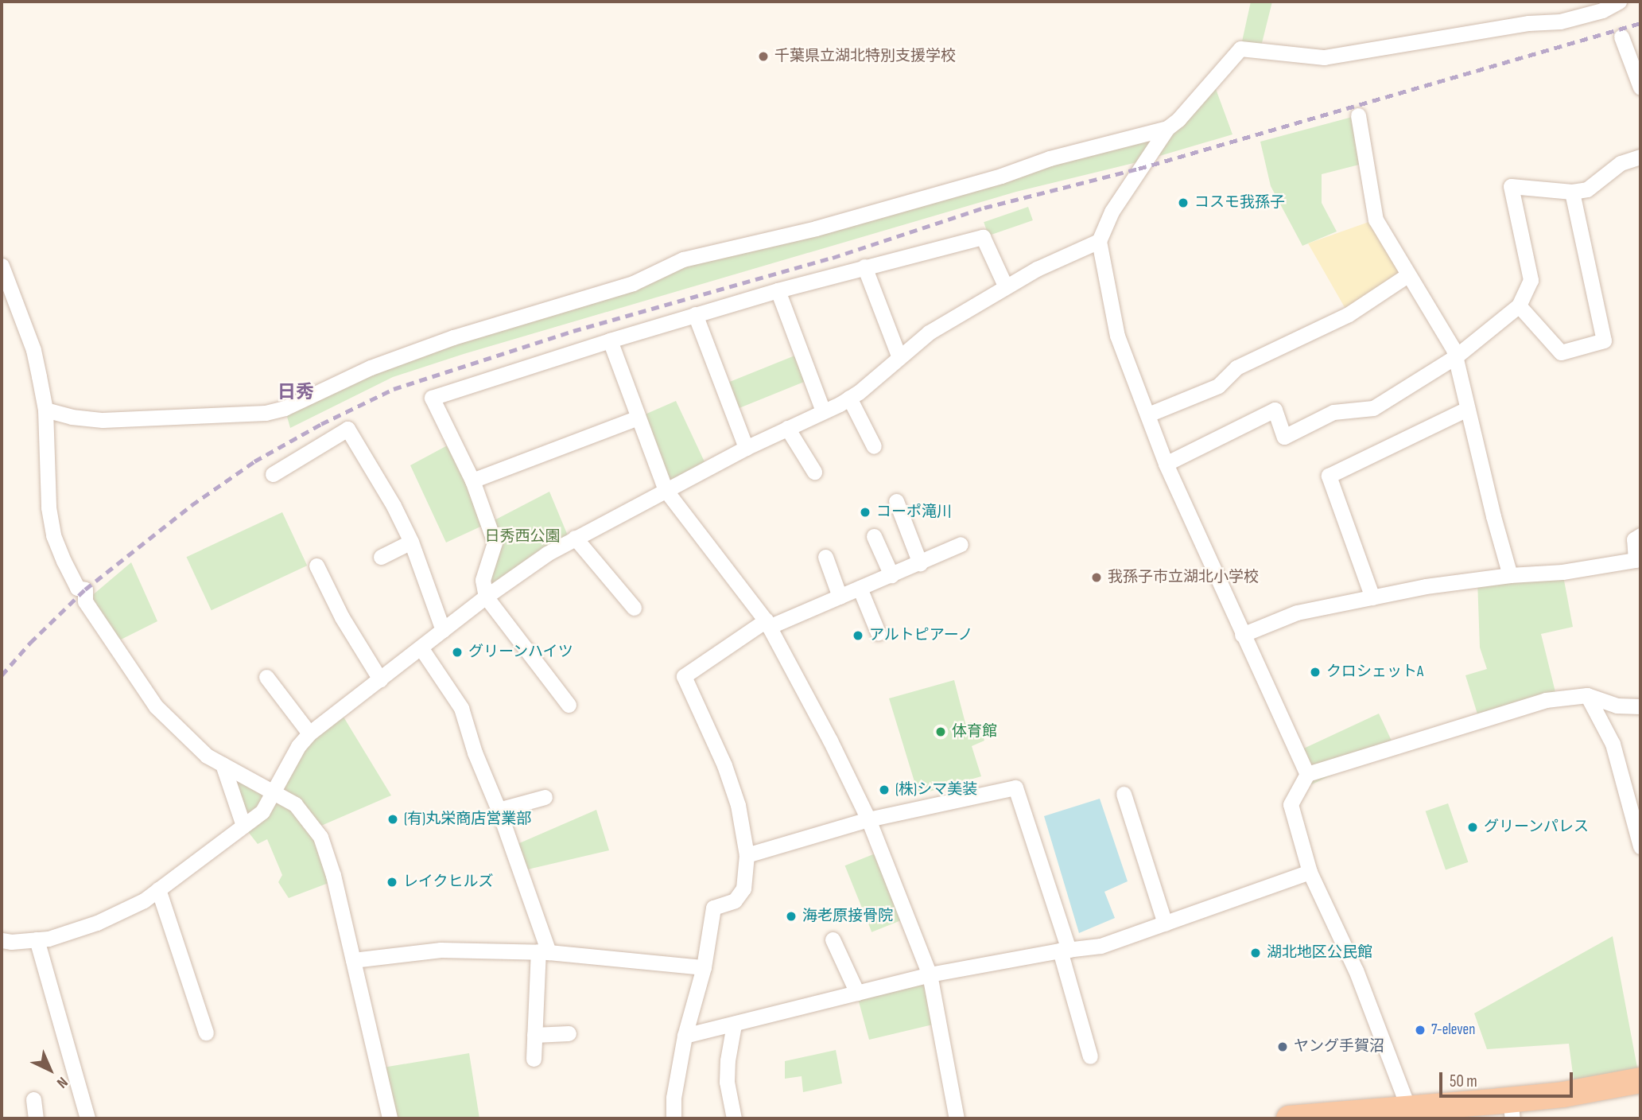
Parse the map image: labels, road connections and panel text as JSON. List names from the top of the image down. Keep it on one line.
{"districts":["日秀"],"parks":["日秀西公園"],"places":["千葉県立湖北特別支援学校","コスモ我孫子","コーポ滝川","我孫子市立湖北小学校","アルトピアーノ","グリーンハイツ","クロシェットA","体育館","(株)シマ美装","(有)丸栄商店営業部","グリーンパレス","レイクヒルズ","海老原接骨院","湖北地区公民館","7-eleven","ヤング手賀沼"],"scale_bar":"50 m","north":"bottom right"}
